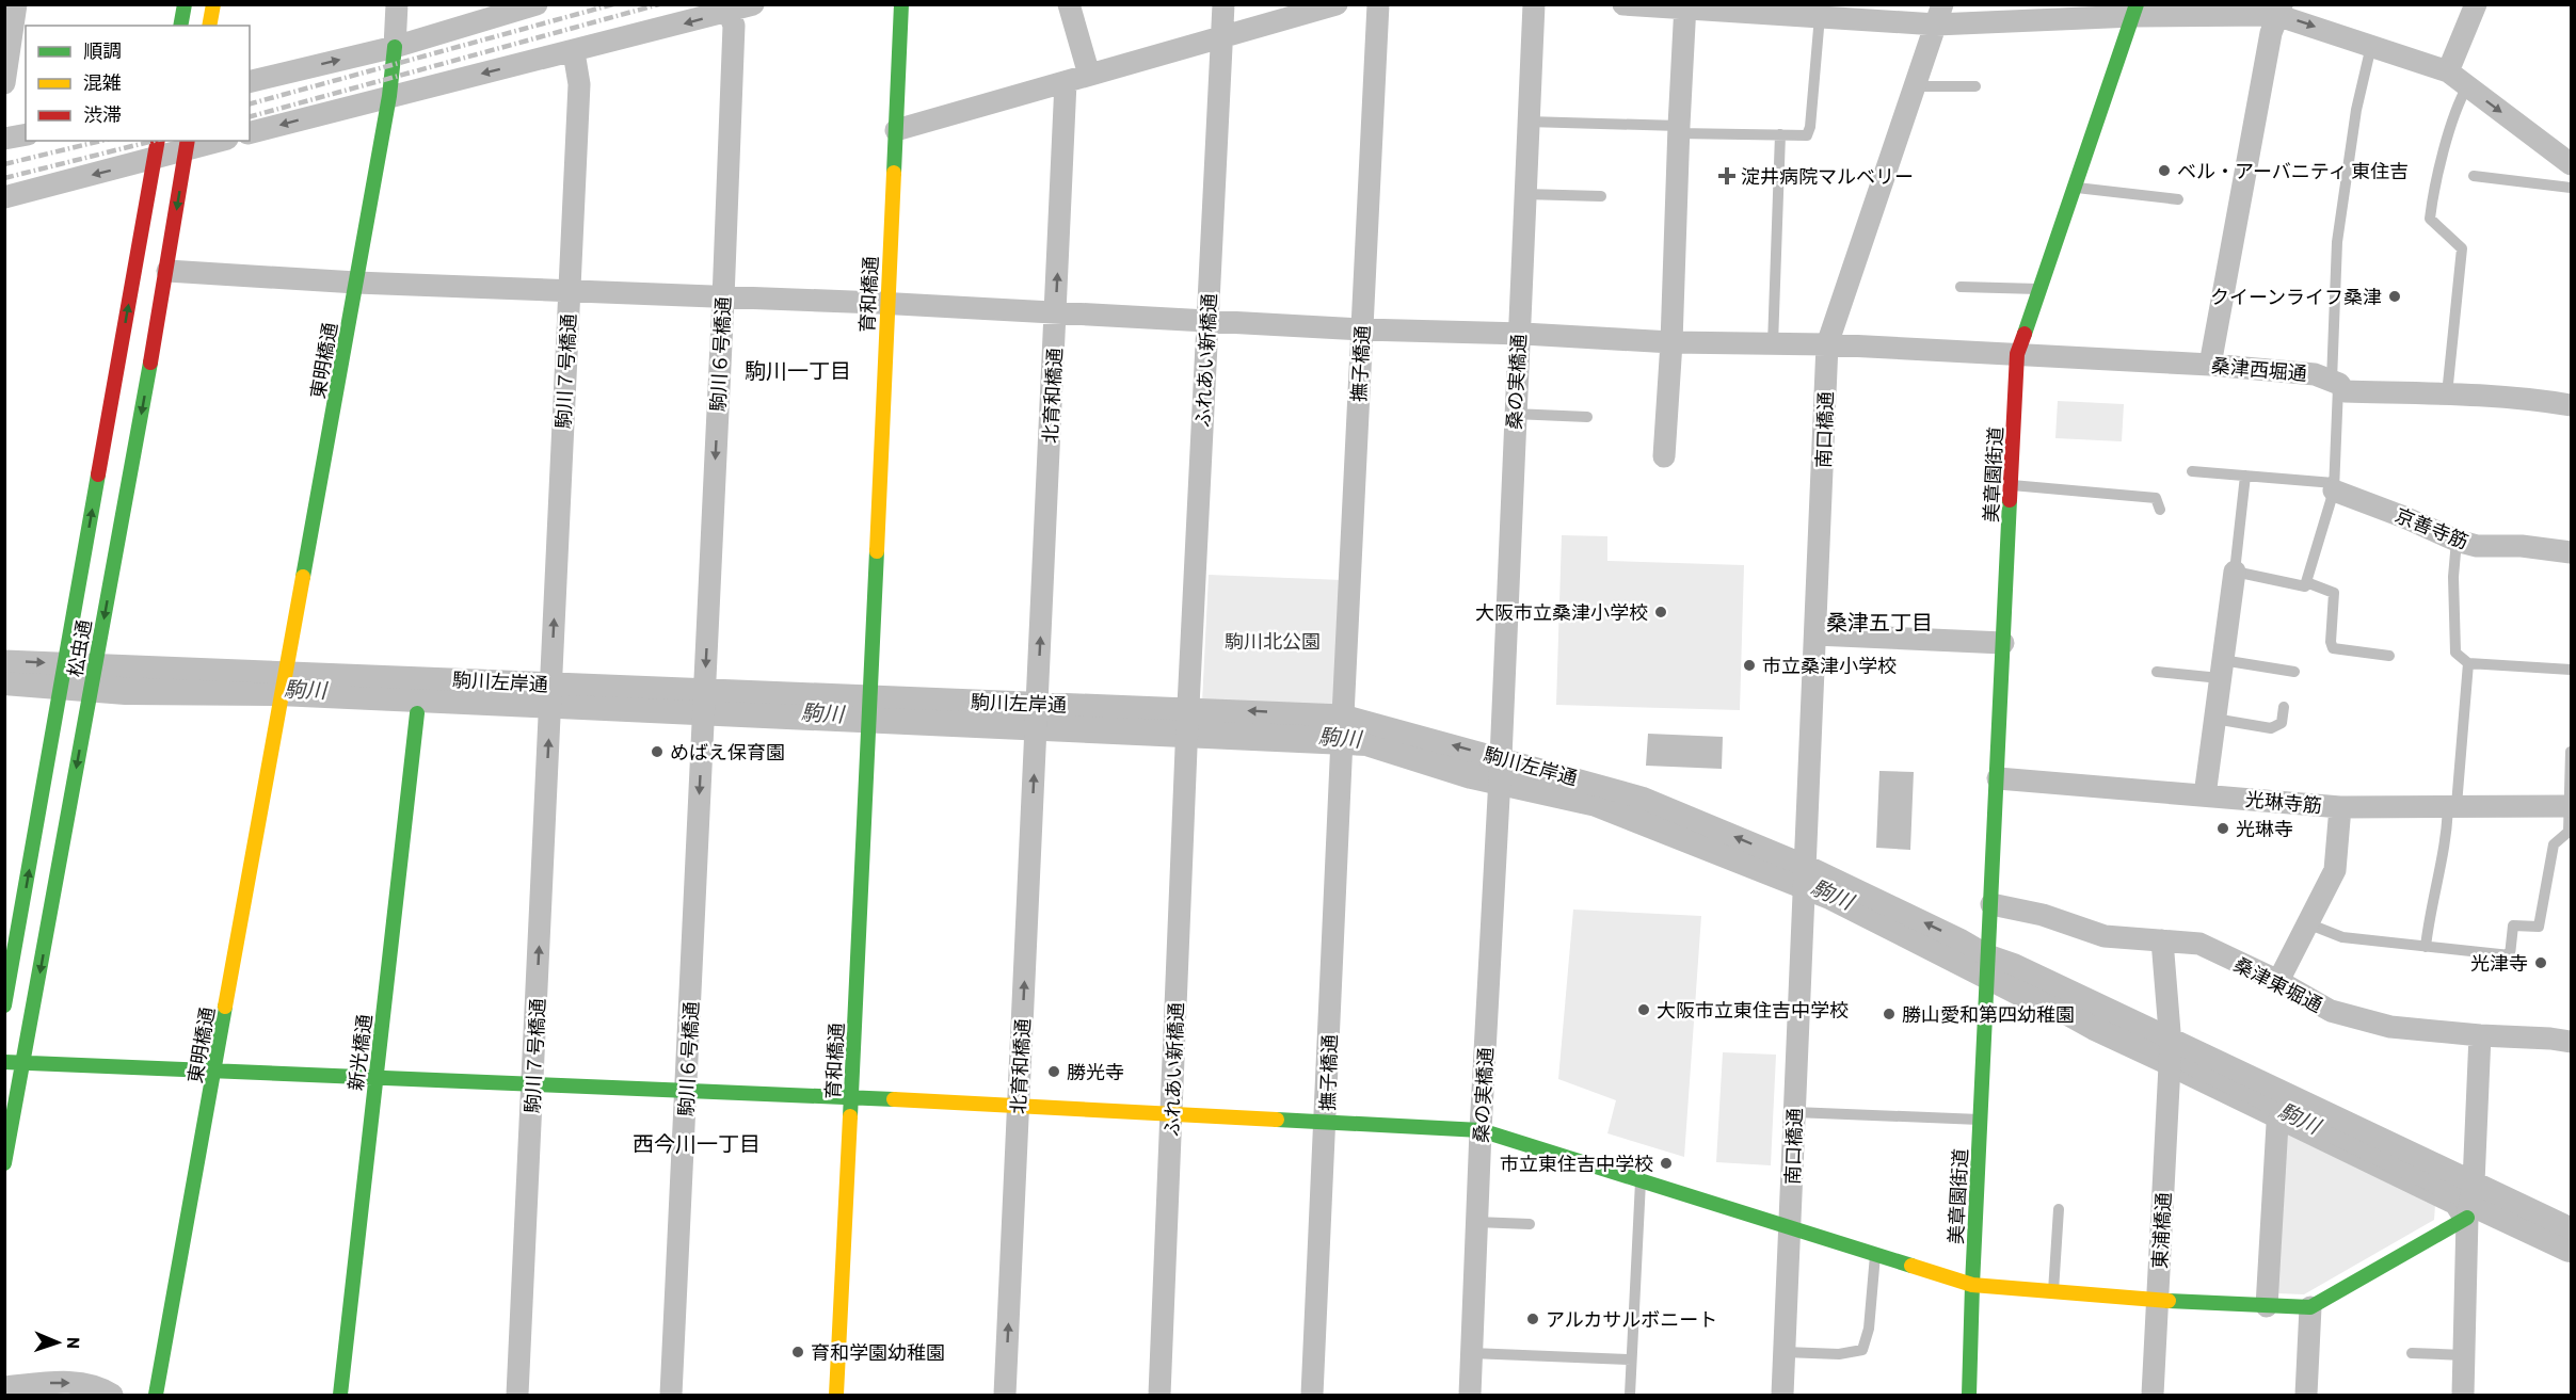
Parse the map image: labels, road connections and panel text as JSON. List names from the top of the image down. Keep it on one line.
{"streets":{"street":["育和橋通","駒川６号橋通","東明橋通","ふれあい新橋通","撫子橋通","桑津西堀通","駒川７号橋通","桑の実橋通","北育和橋通","南口橋通","美章園街道","京善寺筋","松虫通","駒川左岸通","光琳寺筋","桑津東堀通","新光橋通","東浦橋通"]},"crossings":[["育和橋通","桑津西堀通"],["育和橋通","駒川左岸通"],["駒川６号橋通","桑津西堀通"],["駒川６号橋通","駒川左岸通"],["東明橋通","桑津西堀通"],["東明橋通","駒川左岸通"],["ふれあい新橋通","桑津西堀通"],["ふれあい新橋通","駒川左岸通"],["撫子橋通","桑津西堀通"],["撫子橋通","駒川左岸通"],["桑津西堀通","駒川７号橋通"],["桑津西堀通","桑の実橋通"],["桑津西堀通","北育和橋通"],["桑津西堀通","南口橋通"],["桑津西堀通","美章園街道"],["桑津西堀通","松虫通"],["駒川７号橋通","駒川左岸通"],["桑の実橋通","駒川左岸通"],["北育和橋通","駒川左岸通"],["南口橋通","駒川左岸通"],["美章園街道","駒川左岸通"],["美章園街道","光琳寺筋"],["美章園街道","桑津東堀通"],["松虫通","駒川左岸通"],["駒川左岸通","東浦橋通"],["桑津東堀通","東浦橋通"]],"one_way":["駒川６号橋通","駒川７号橋通","北育和橋通"],"districts":["駒川一丁目","桑津五丁目","西今川一丁目"],"water":["駒川"],"parks":["駒川北公園"],"places":{"other":["ベル・アーバニティ 東住吉","クイーンライフ桑津","大阪市立桑津小学校","市立桑津小学校","めばえ保育園","光琳寺","光津寺","大阪市立東住吉中学校","勝山愛和第四幼稚園","勝光寺","市立東住吉中学校","アルカサルボニート","育和学園幼稚園"],"health":["淀井病院マルベリー"]},"legend":["順調","混雑","渋滞"],"north":"right"}
